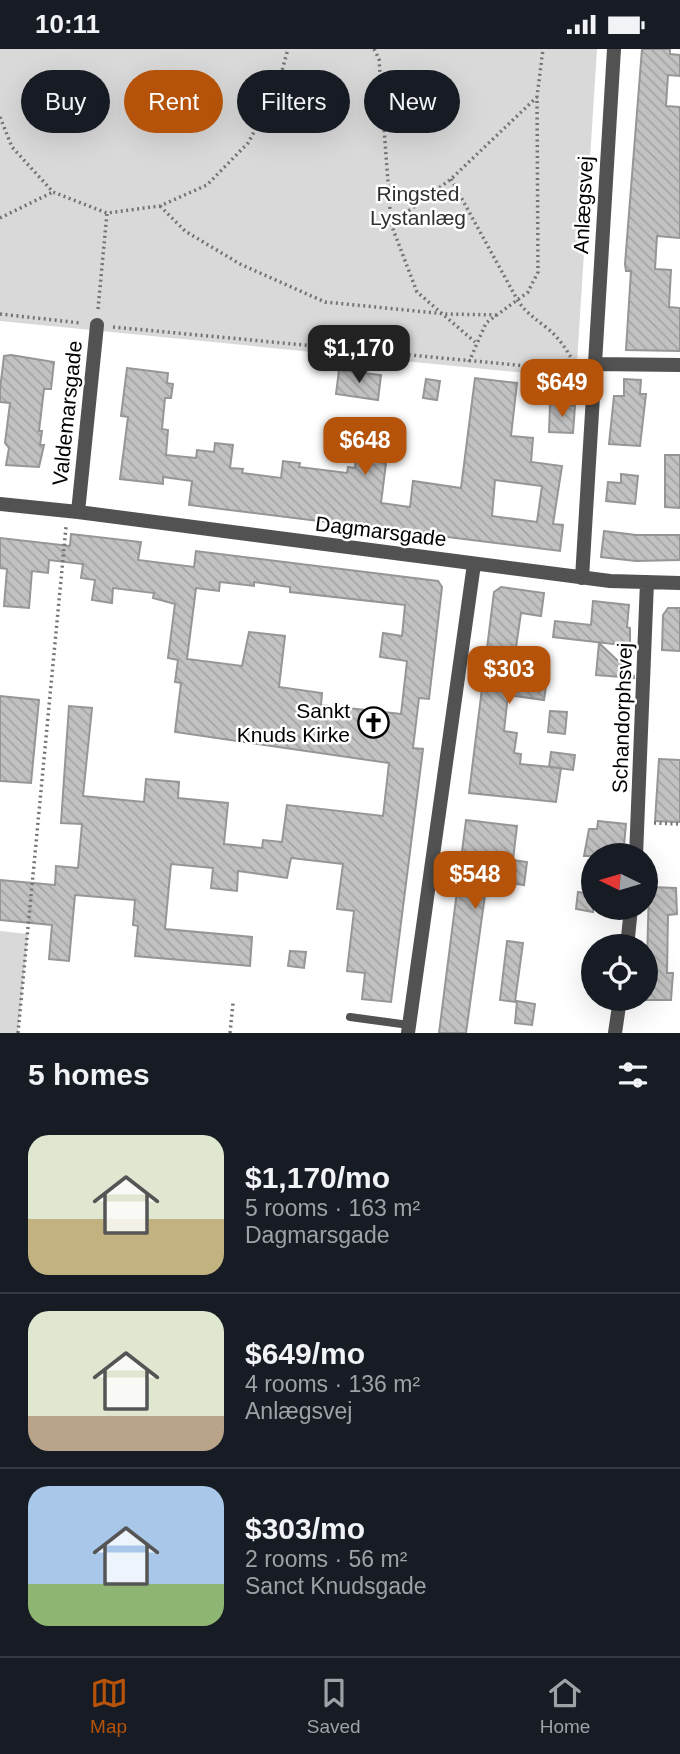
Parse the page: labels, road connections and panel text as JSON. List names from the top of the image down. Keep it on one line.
{"streets":{"street":["Anlægsvej","Valdemarsgade","Dagmarsgade","Schandorphsvej"]},"crossings":[["Anlægsvej","Dagmarsgade"],["Valdemarsgade","Dagmarsgade"],["Dagmarsgade","Schandorphsvej"]],"parks":["Ringsted Lystanlæg"],"places":{"church":["Sankt Knuds Kirke"]},"north":"left","page":{"status":"10:11","chip":["Buy","Rent","Filters","New"],"price":["$1,170","$649","$648","$303","$548"],"heading":"5 homes","list":[{"name":"$1,170/mo","note":"5 rooms · 163 m² · Dagmarsgade"},{"name":"$649/mo","note":"4 rooms · 136 m² · Anlægsvej"},{"name":"$303/mo","note":"2 rooms · 56 m² · Sanct Knudsgade"}],"tabs":["Map","Saved","Home"]}}
